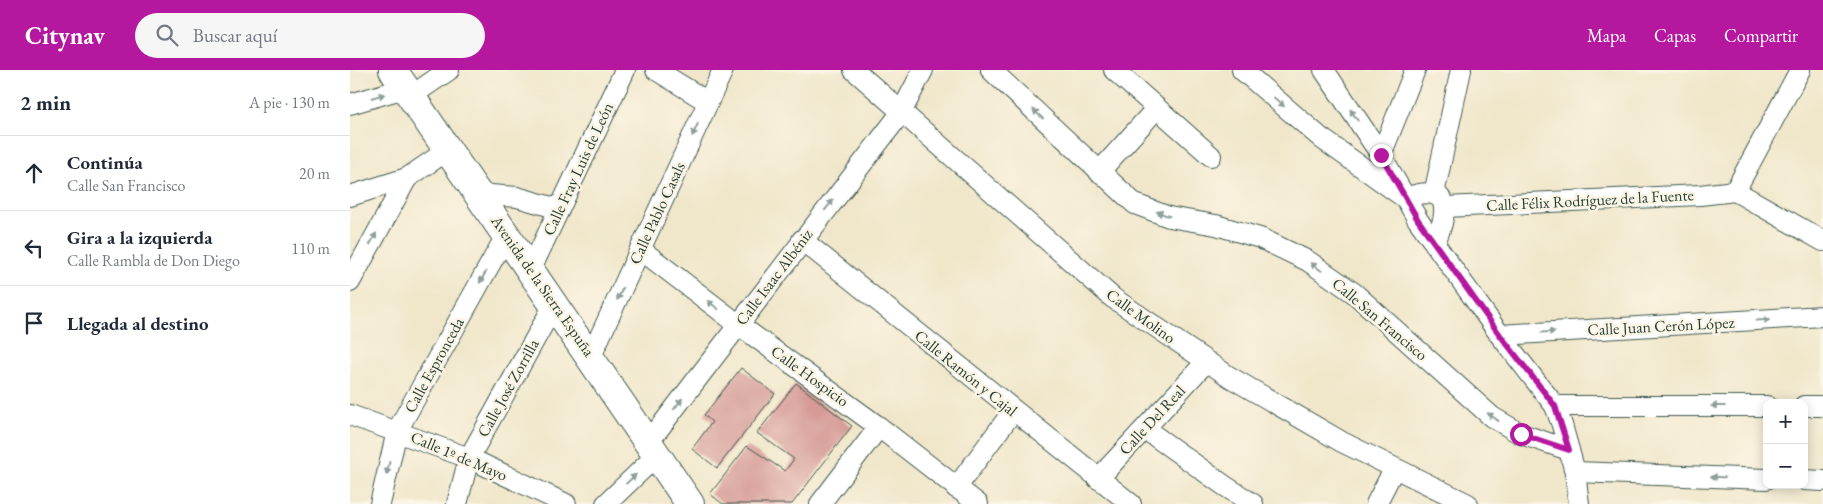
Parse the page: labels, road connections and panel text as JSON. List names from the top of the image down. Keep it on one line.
{"streets":{"main road":["Avenida de la Sierra Espuña"],"street":["Calle Fray Luis de León","Calle Félix Rodríguez de la Fuente","Calle Pablo Casals","Calle Isaac Albéniz","Calle Molino","Calle San Francisco","Calle Juan Cerón López","Calle Espronceda","Calle Ramón y Cajal","Calle Hospicio","Calle José Zorrilla","Calle Del Real","Calle 1º de Mayo"]},"crossings":[["Calle Fray Luis de León","Avenida de la Sierra Espuña"],["Calle Pablo Casals","Avenida de la Sierra Espuña"],["Calle Pablo Casals","Calle Hospicio"],["Calle Isaac Albéniz","Avenida de la Sierra Espuña"],["Calle Isaac Albéniz","Calle Molino"],["Calle Isaac Albéniz","Calle Ramón y Cajal"],["Calle Isaac Albéniz","Calle Hospicio"],["Avenida de la Sierra Espuña","Calle Espronceda"],["Avenida de la Sierra Espuña","Calle José Zorrilla"],["Calle Molino","Calle Del Real"],["Calle Espronceda","Calle 1º de Mayo"],["Calle Ramón y Cajal","Calle Del Real"],["Calle José Zorrilla","Calle 1º de Mayo"]],"one_way":["Calle Pablo Casals","Calle Isaac Albéniz"],"page":{"header":"Citynav","search":"Buscar aquí","nav":["Mapa","Capas","Compartir"],"heading":["2 min","A pie · 130 m"],"list":[["Continúa","Calle San Francisco","20 m"],["Gira a la izquierda","Calle Rambla de Don Diego","110 m"],"Llegada al destino"],"map_buttons":["+","−"]}}
